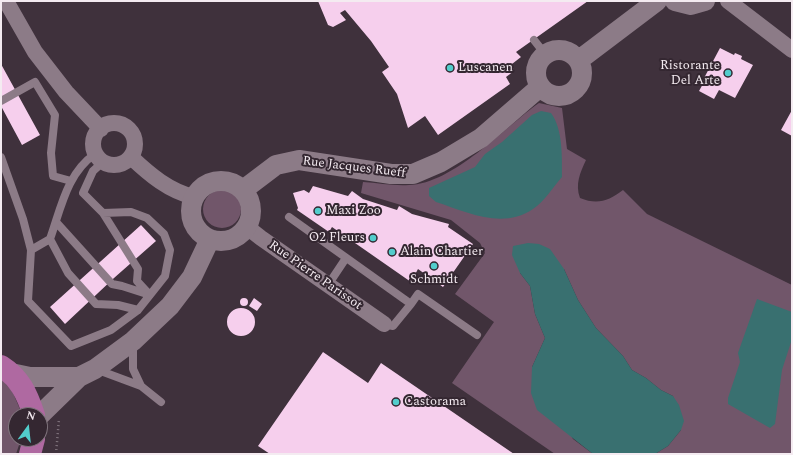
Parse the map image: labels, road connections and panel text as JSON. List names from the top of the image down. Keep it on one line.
{"streets":{"street":["Rue Jacques Rueff","Rue Pierre Parissot"]},"crossings":[["Rue Jacques Rueff","Rue Pierre Parissot"]],"places":["Luscanen","Ristorante Del Arte","Maxi Zoo","O2 Fleurs","Alain Chartier","Schmidt","Castorama"],"north":"top"}
